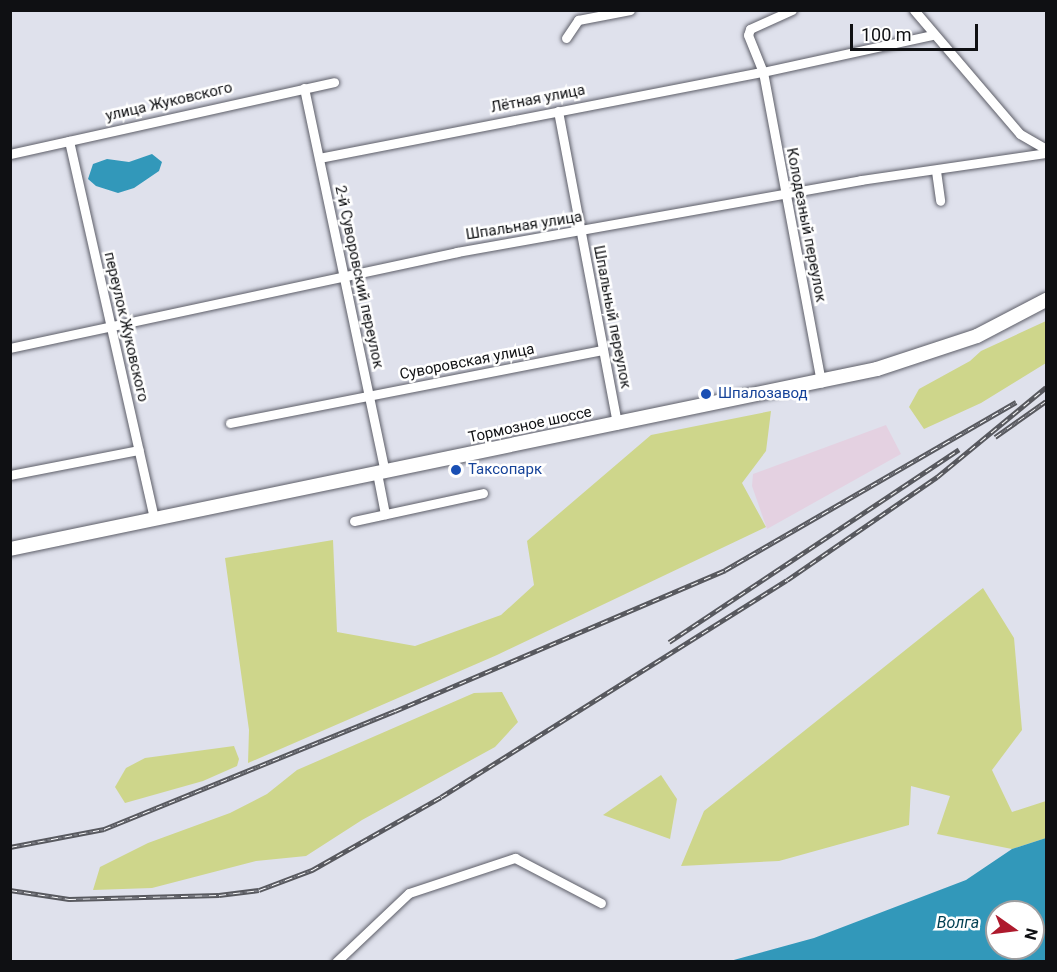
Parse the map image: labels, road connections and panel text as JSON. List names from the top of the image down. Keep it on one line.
{"streets":{"street":["Лётная улица","улица Жуковского","Колодезный переулок","Шпальная улица","2-й Суворовский переулок","Шпальный переулок","переулок Жуковского","Суворовская улица","Тормозное шоссе"]},"crossings":[["Лётная улица","Колодезный переулок"],["Лётная улица","2-й Суворовский переулок"],["Лётная улица","Шпальный переулок"],["улица Жуковского","2-й Суворовский переулок"],["улица Жуковского","переулок Жуковского"],["Колодезный переулок","Шпальная улица"],["Колодезный переулок","Тормозное шоссе"],["Шпальная улица","2-й Суворовский переулок"],["Шпальная улица","Шпальный переулок"],["Шпальная улица","переулок Жуковского"],["2-й Суворовский переулок","Суворовская улица"],["2-й Суворовский переулок","Тормозное шоссе"],["Шпальный переулок","Суворовская улица"],["Шпальный переулок","Тормозное шоссе"],["переулок Жуковского","Тормозное шоссе"]],"water":["Волга"],"places":["Шпалозавод","Таксопарк"],"scale_bar":"100 m","north":"right"}
